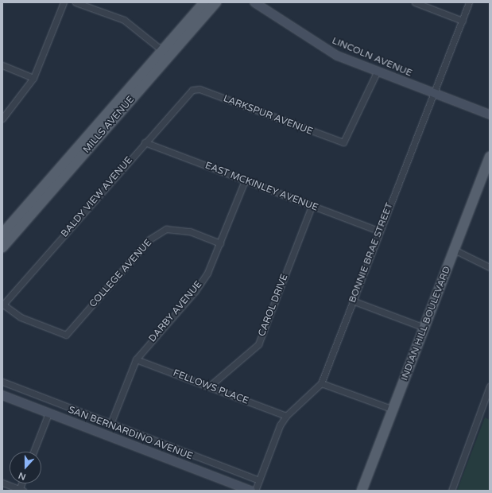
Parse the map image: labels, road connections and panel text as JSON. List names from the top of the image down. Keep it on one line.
{"streets":{"main road":["LINCOLN AVENUE","MILLS AVENUE","INDIAN HILL BOULEVARD","SAN BERNARDINO AVENUE"],"street":["LARKSPUR AVENUE","EAST MCKINLEY AVENUE","BALDY VIEW AVENUE","BONNIE BRAE STREET","COLLEGE AVENUE","CAROL DRIVE","DARBY AVENUE","FELLOWS PLACE"]},"crossings":[["LINCOLN AVENUE","LARKSPUR AVENUE"],["LINCOLN AVENUE","BONNIE BRAE STREET"],["LARKSPUR AVENUE","BALDY VIEW AVENUE"],["EAST MCKINLEY AVENUE","BALDY VIEW AVENUE"],["EAST MCKINLEY AVENUE","BONNIE BRAE STREET"],["EAST MCKINLEY AVENUE","CAROL DRIVE"],["EAST MCKINLEY AVENUE","DARBY AVENUE"],["BALDY VIEW AVENUE","COLLEGE AVENUE"],["BONNIE BRAE STREET","FELLOWS PLACE"],["COLLEGE AVENUE","DARBY AVENUE"],["CAROL DRIVE","FELLOWS PLACE"],["DARBY AVENUE","FELLOWS PLACE"]],"north":"bottom"}
